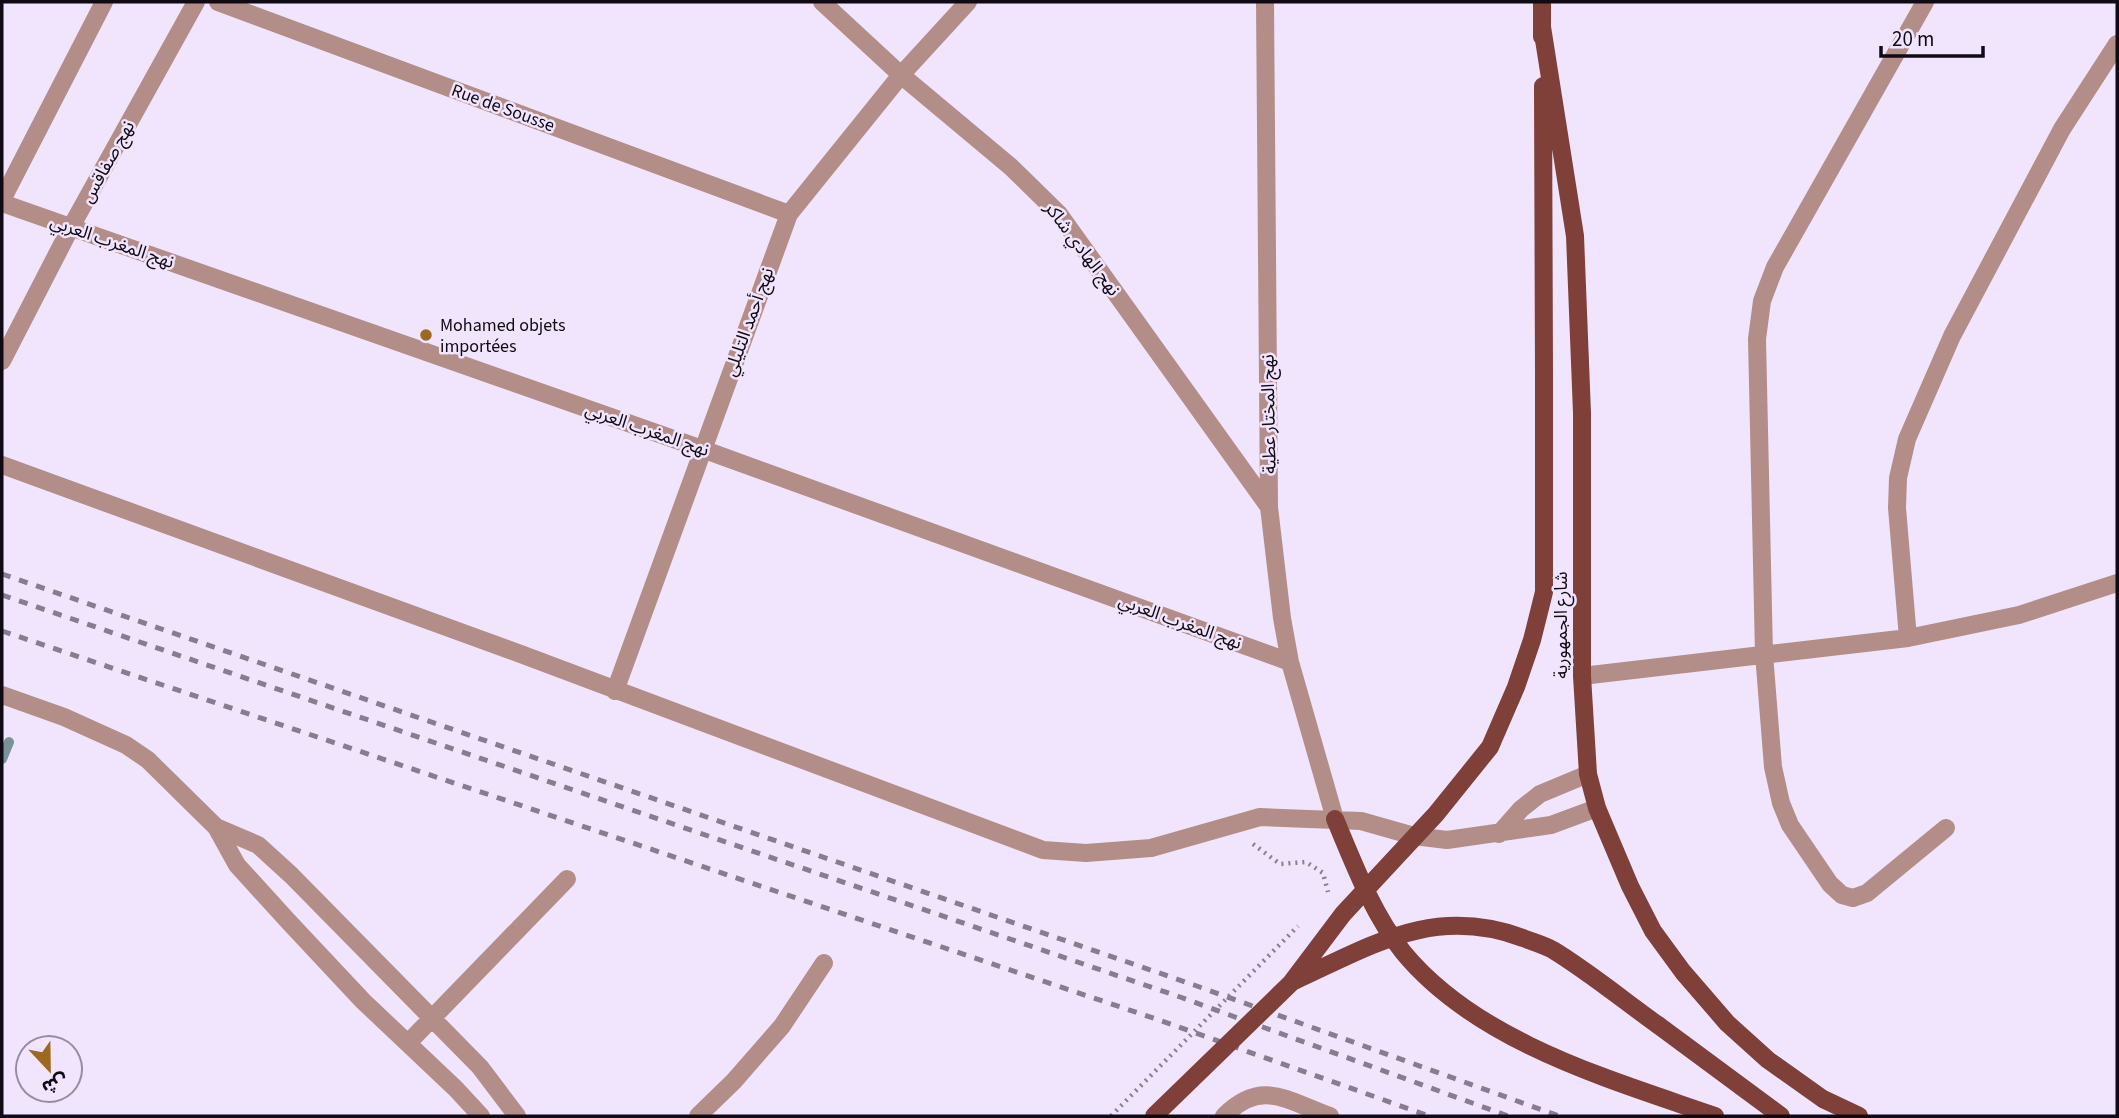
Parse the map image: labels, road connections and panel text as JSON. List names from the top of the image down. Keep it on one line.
{"streets":{"main road":["شارع الجمهورية"],"street":["Rue de Sousse","نهج صفاقس","نهج المغرب العربي","نهج الهادي شاكر","نهج أحمد التليلي","نهج المختار عطية"]},"crossings":[["Rue de Sousse","نهج أحمد التليلي"],["نهج صفاقس","نهج المغرب العربي"],["نهج المغرب العربي","نهج أحمد التليلي"],["نهج المغرب العربي","نهج المختار عطية"],["نهج الهادي شاكر","نهج أحمد التليلي"],["نهج الهادي شاكر","نهج المختار عطية"]],"places":["Mohamed objets importées"],"scale_bar":"20 m","north":"bottom"}
